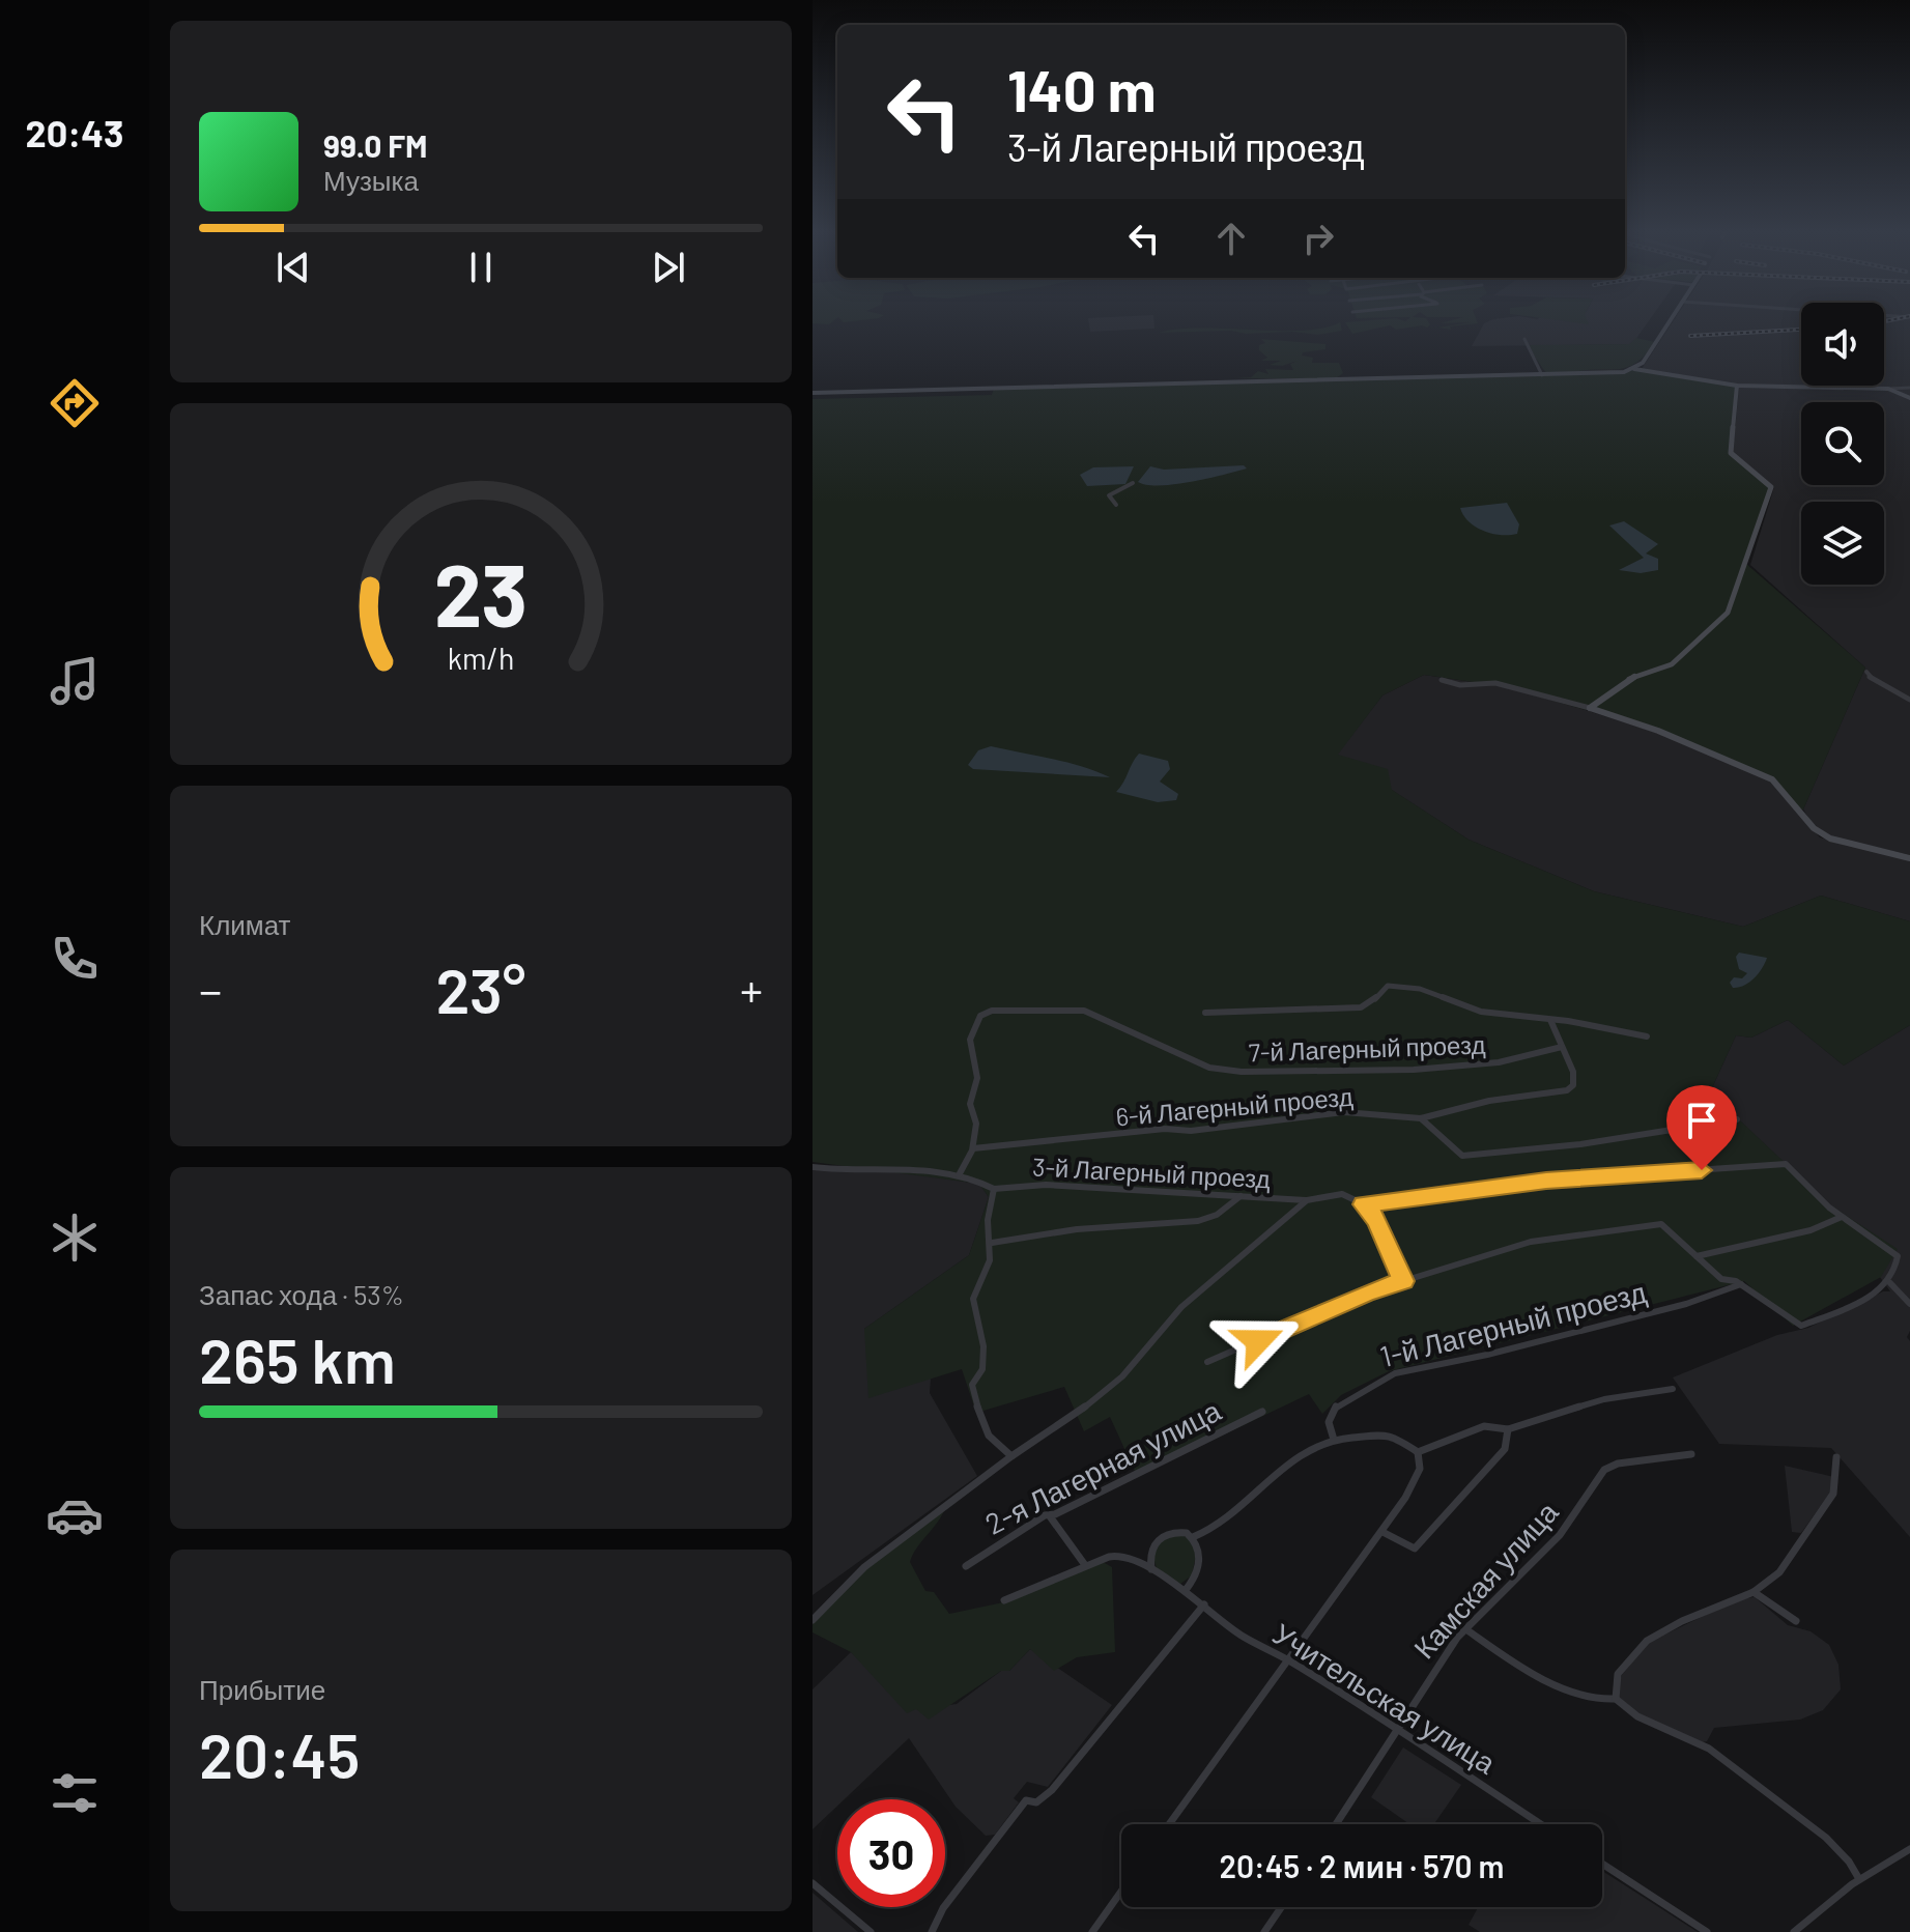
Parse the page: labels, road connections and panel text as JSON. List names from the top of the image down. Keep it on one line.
{"streets":{"street":["7-й Лагерный проезд","6-й Лагерный проезд","3-й Лагерный проезд","1-й Лагерный проезд","2-я Лагерная улица","Камская улица","Учительская улица"]},"crossings":[["7-й Лагерный проезд","6-й Лагерный проезд"],["Камская улица","Учительская улица"]],"page":{"tabs":"20:43","turn":["140 m","3-й Лагерный проезд"],"song":["99.0 FM","Музыка"],"tile":["Климат",["Запас хода · 53%","265 km"],["Прибытие","20:45"]],"heat":["−","23°","+"],"limit":"30","trip":"20:45 · 2 мин · 570 m","gauge":["23","km/h"]}}
